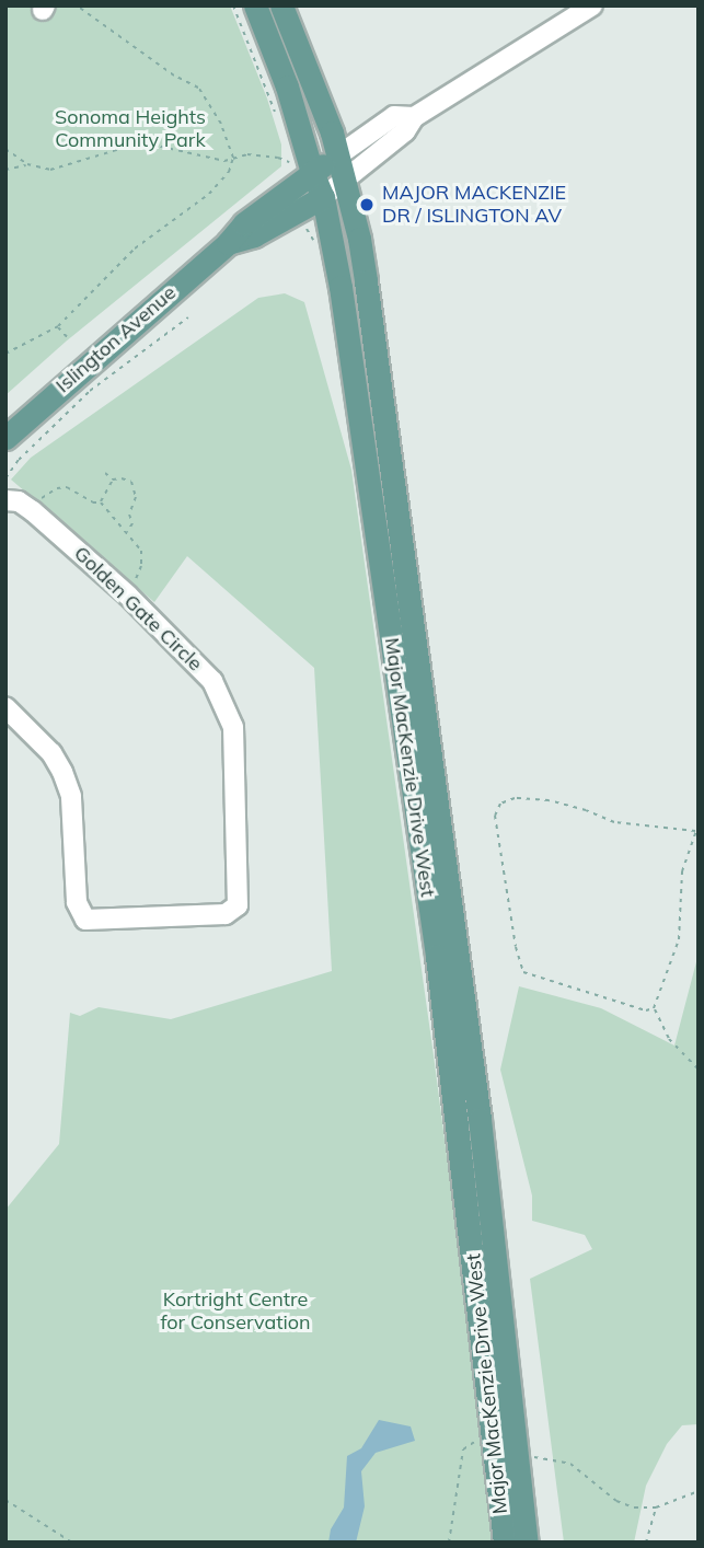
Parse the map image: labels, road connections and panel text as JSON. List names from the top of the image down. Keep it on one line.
{"streets":{"main road":["Islington Avenue","Major MacKenzie Drive West"],"street":["Golden Gate Circle"]},"crossings":[["Islington Avenue","Major MacKenzie Drive West"]],"parks":["Sonoma Heights Community Park","Kortright Centre for Conservation"],"places":["MAJOR MACKENZIE DR / ISLINGTON AV"]}
